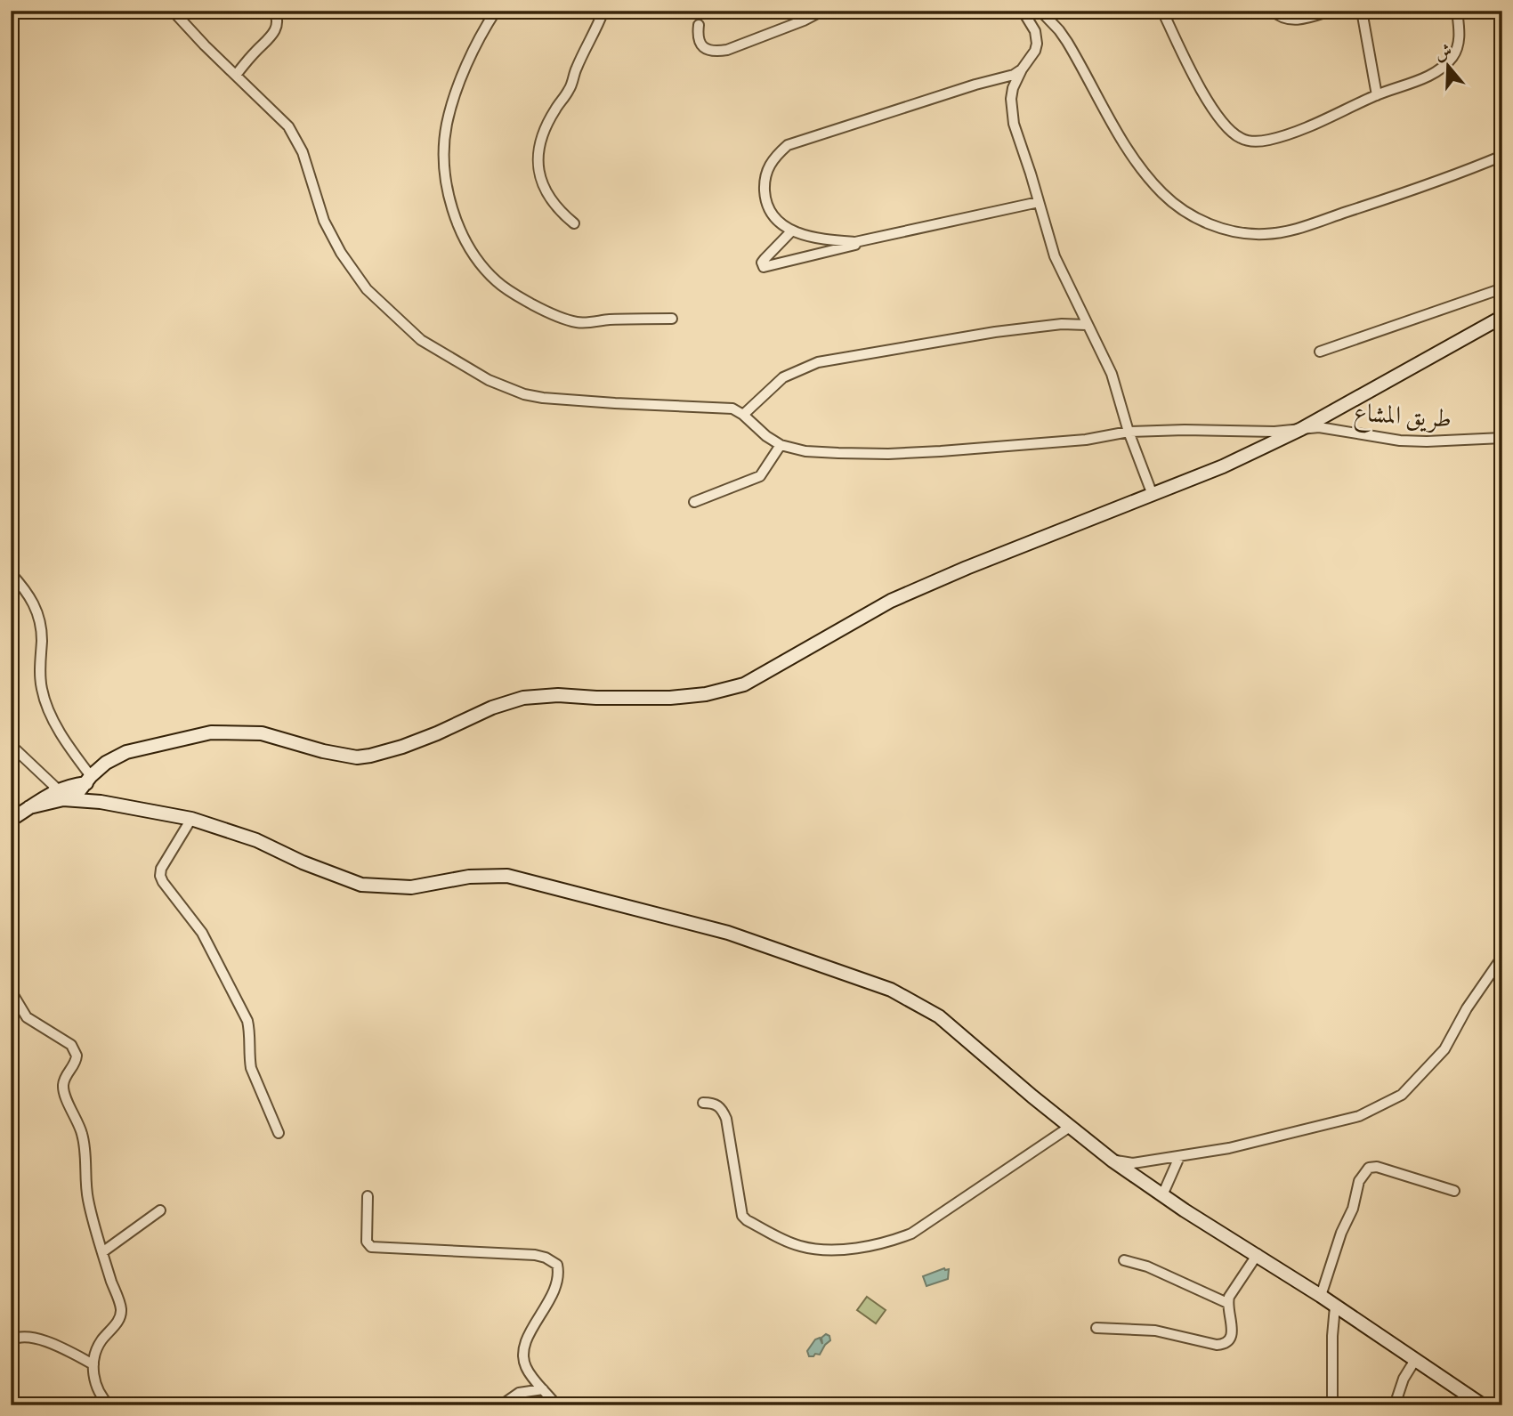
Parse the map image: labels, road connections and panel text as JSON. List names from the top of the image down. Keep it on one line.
{"streets":{"street":["طريق المشاع"]},"north":"top"}
